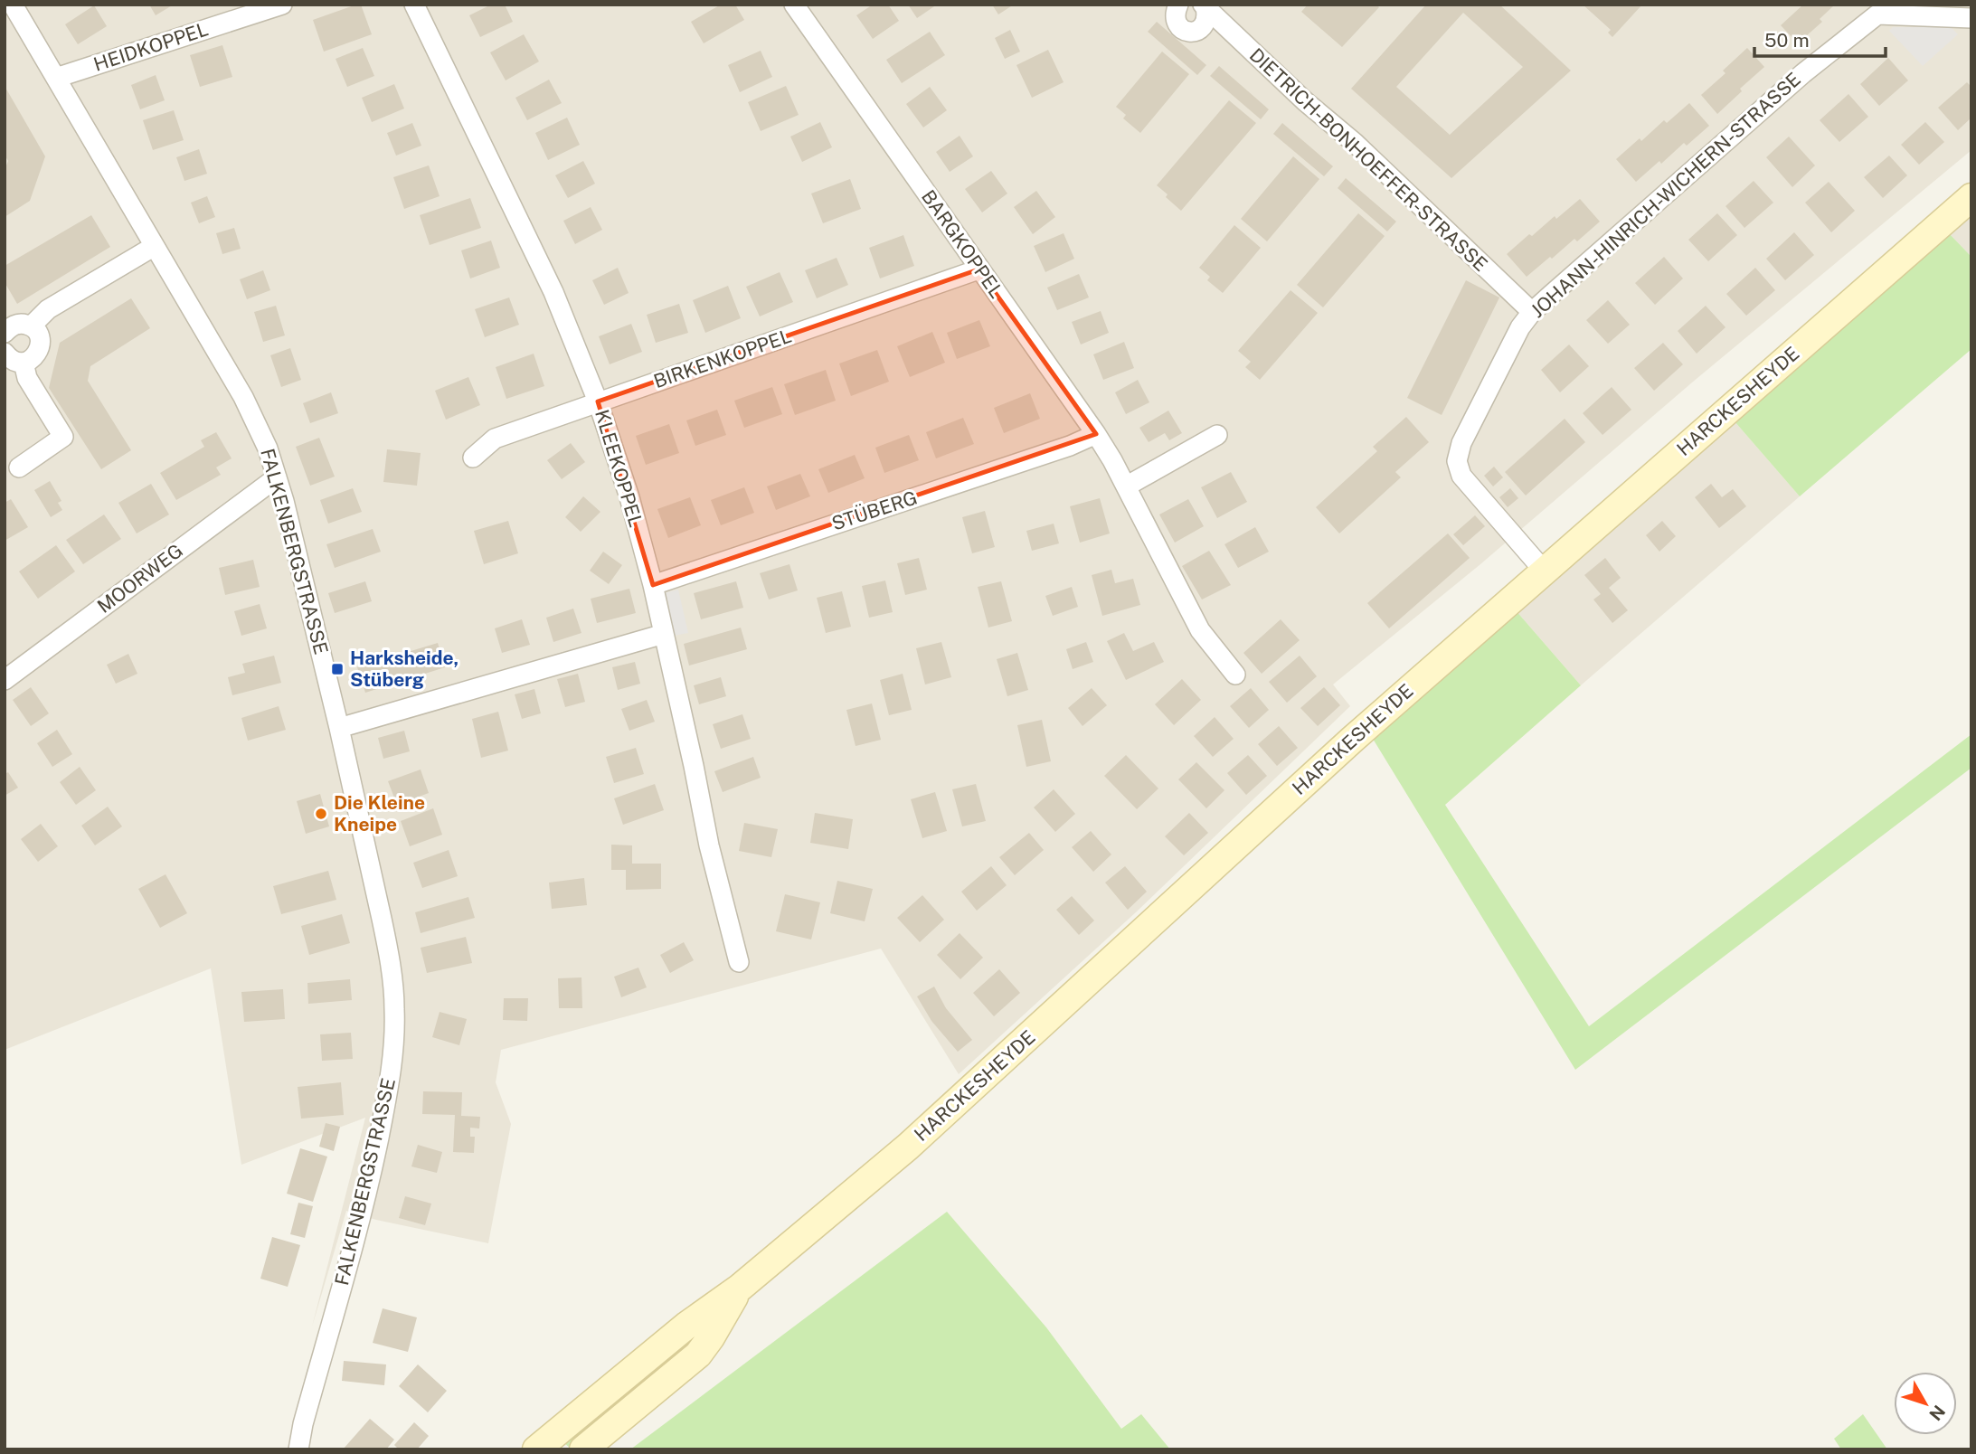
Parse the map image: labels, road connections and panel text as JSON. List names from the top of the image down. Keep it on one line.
{"streets":{"main road":["HARCKESHEYDE"],"street":["HEIDKOPPEL","DIETRICH-BONHOEFFER-STRASSE","JOHANN-HINRICH-WICHERN-STRASSE","BARGKOPPEL","BIRKENKOPPEL","KLEEKOPPEL","STÜBERG","FALKENBERGSTRASSE","MOORWEG"]},"crossings":[["HEIDKOPPEL","FALKENBERGSTRASSE"],["DIETRICH-BONHOEFFER-STRASSE","JOHANN-HINRICH-WICHERN-STRASSE"],["JOHANN-HINRICH-WICHERN-STRASSE","HARCKESHEYDE"],["BARGKOPPEL","BIRKENKOPPEL"],["BARGKOPPEL","STÜBERG"],["BIRKENKOPPEL","KLEEKOPPEL"],["KLEEKOPPEL","STÜBERG"],["FALKENBERGSTRASSE","MOORWEG"]],"places":{"transit":["Harksheide, Stüberg"],"other":["Die Kleine Kneipe"]},"scale_bar":"50 m","north":"bottom right"}
